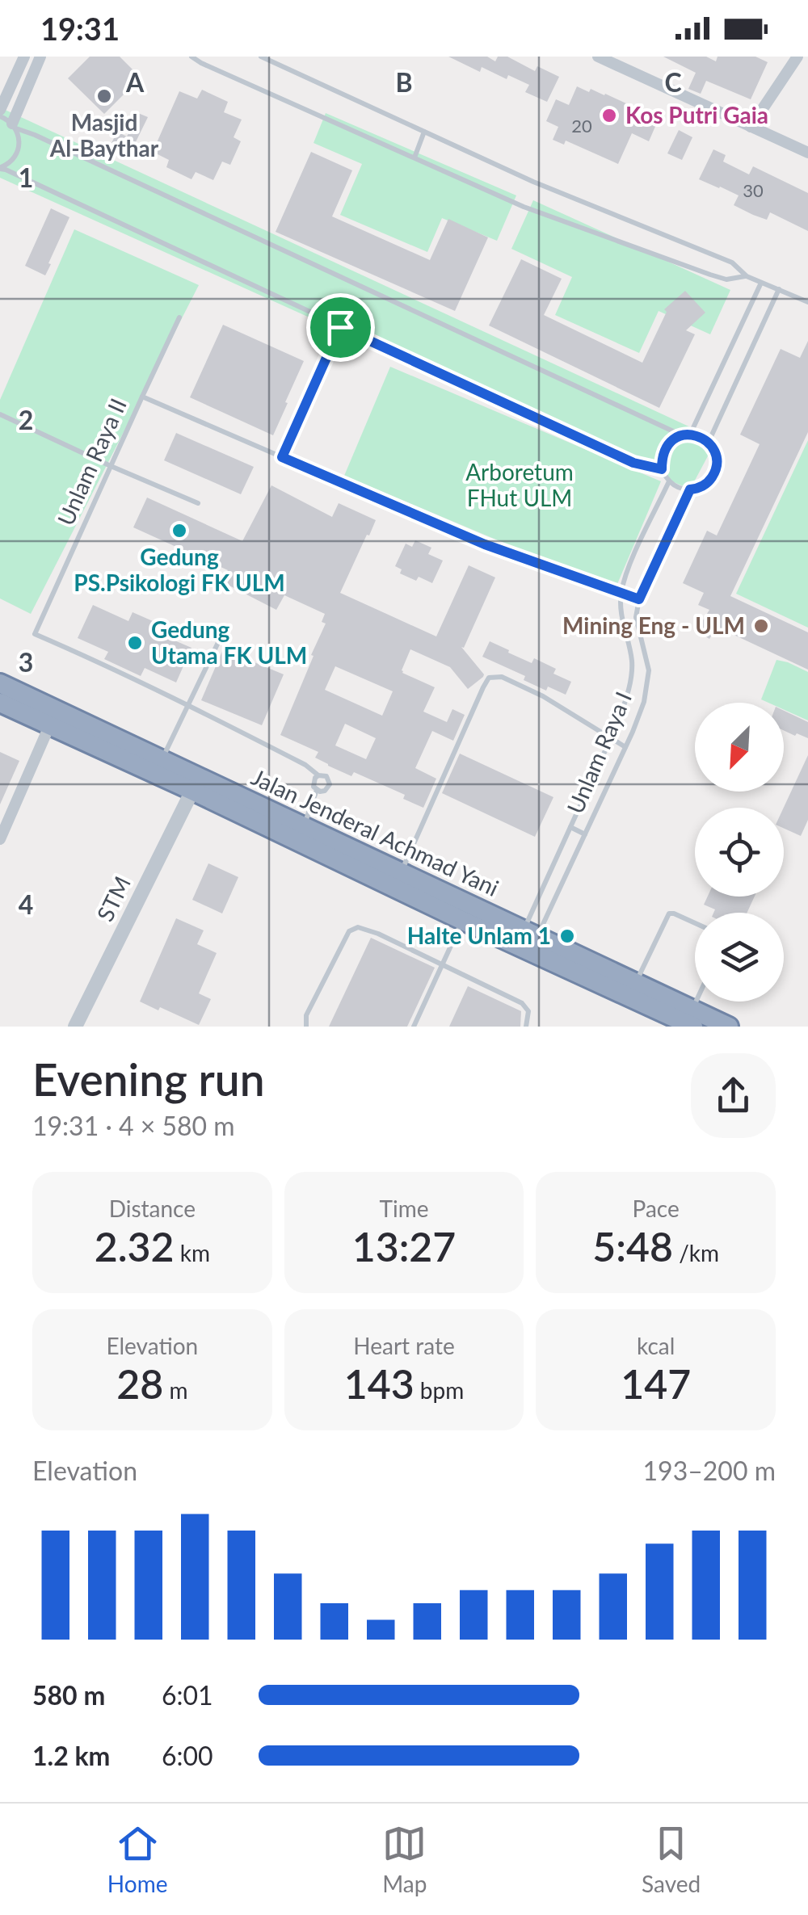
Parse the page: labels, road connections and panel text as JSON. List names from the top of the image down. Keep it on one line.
{"streets":{"highway":["Jalan Jenderal Achmad Yani"],"street":["STM"],"lane":["Unlam Raya II","Unlam Raya I"]},"crossings":[["Unlam Raya II","Unlam Raya I"],["Unlam Raya I","Jalan Jenderal Achmad Yani"],["Jalan Jenderal Achmad Yani","STM"]],"parks":["Arboretum FHut ULM"],"places":["Masjid Al-Baythar","Kos Putri Gaia","Gedung PS.Psikologi FK ULM","Mining Eng - ULM","Gedung Utama FK ULM","Halte Unlam 1"],"house_numbers":["20","30"],"north":"bottom left","page":{"status":"19:31","heading":["Evening run","19:31 · 4 × 580 m"],"stats":[["Distance","2.32 km"],["Time","13:27"],["Pace","5:48 /km"],["Elevation","28 m"],["Heart rate","143 bpm"],["kcal","147"]],"chart":["Elevation","193–200 m"],"list":[{"name":"580 m","note":"6:01"},{"name":"1.2 km","note":"6:00"}],"tabs":["Home","Map","Saved"]},"grid":{"columns":["A","B","C"],"rows":["1","2","3","4"]}}
